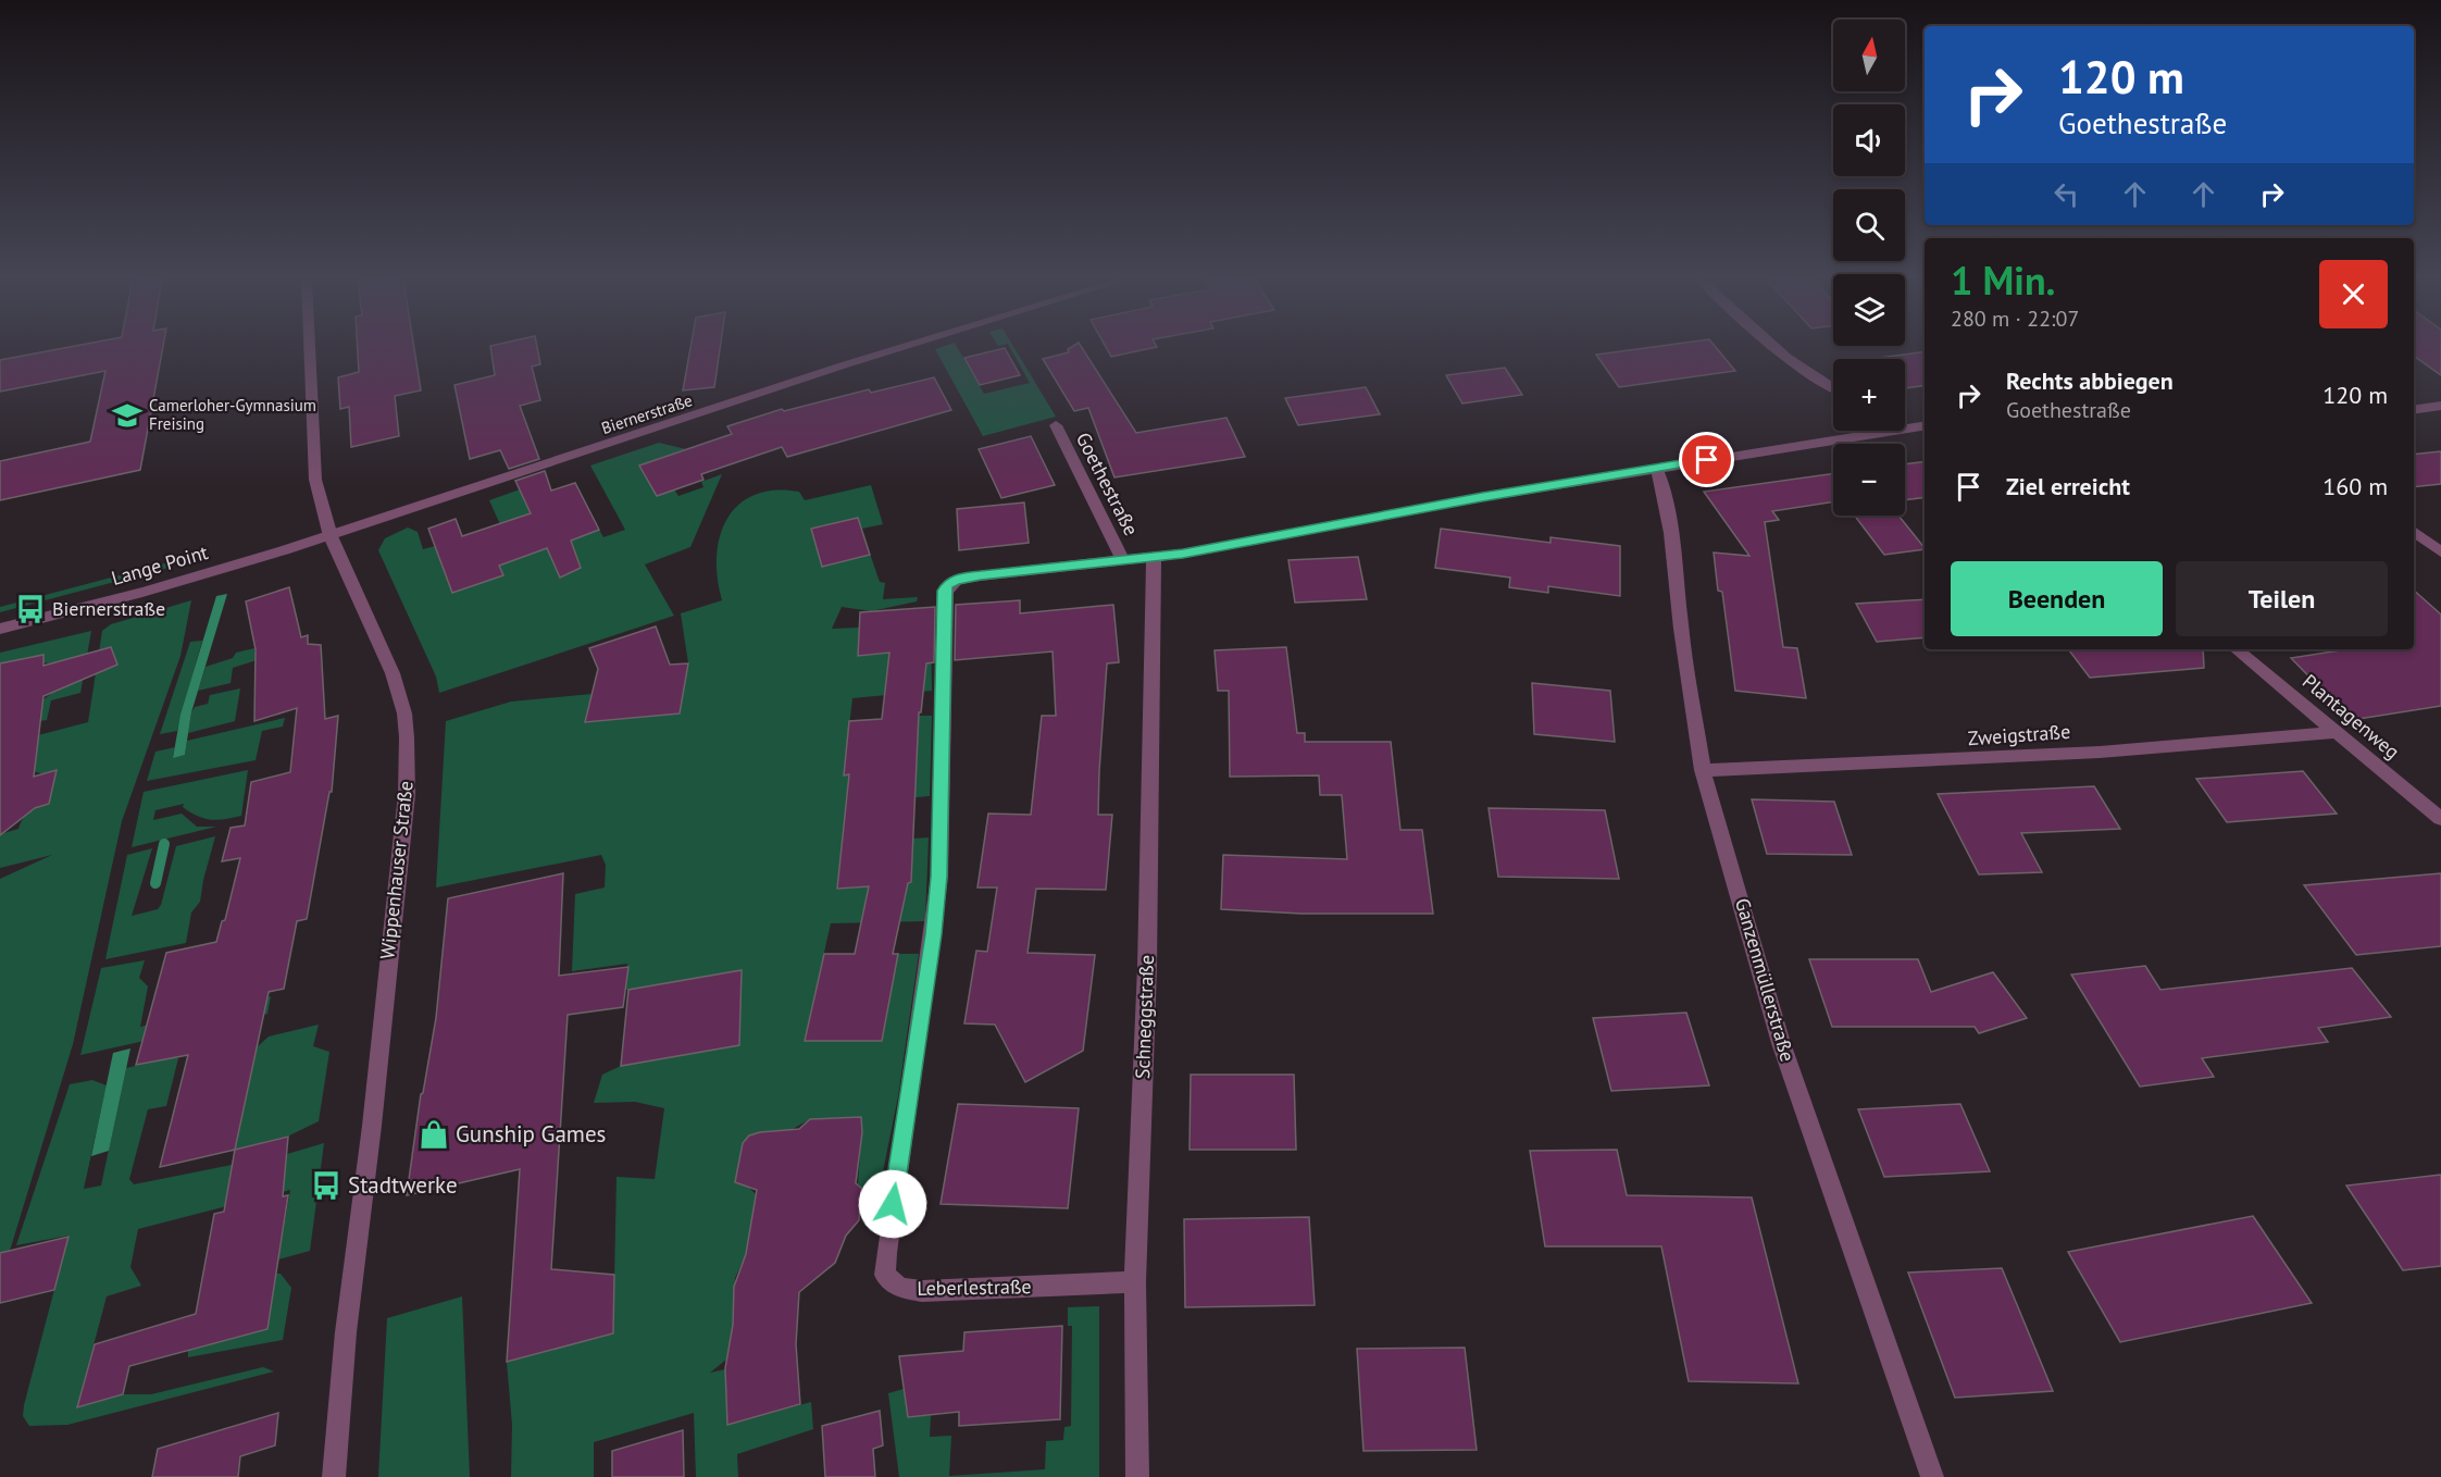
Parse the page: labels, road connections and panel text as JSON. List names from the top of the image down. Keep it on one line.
{"streets":{"street":["Biernerstraße","Goethestraße","Lange Point","Plantagenweg","Zweigstraße","Wippenhauser Straße","Ganzenmüllerstraße","Schneggstraße","Leberlestraße"]},"crossings":[["Biernerstraße","Lange Point"],["Biernerstraße","Wippenhauser Straße"],["Goethestraße","Ganzenmüllerstraße"],["Goethestraße","Schneggstraße"],["Goethestraße","Leberlestraße"],["Lange Point","Wippenhauser Straße"],["Plantagenweg","Zweigstraße"],["Zweigstraße","Ganzenmüllerstraße"],["Schneggstraße","Leberlestraße"]],"places":{"school or university":["Camerloher-Gymnasium Freising"],"bus stop":["Biernerstraße","Stadtwerke"],"shop":["Gunship Games"]},"north":"top","page":{"map_buttons":["+","−"],"turn":["120 m","Goethestraße"],"heading":["1 Min.","280 m · 22:07"],"list":[{"name":"Rechts abbiegen","note":"Goethestraße","value":"120 m"},{"name":"Ziel erreicht","value":"160 m"}],"buttons":["Beenden","Teilen"]}}
